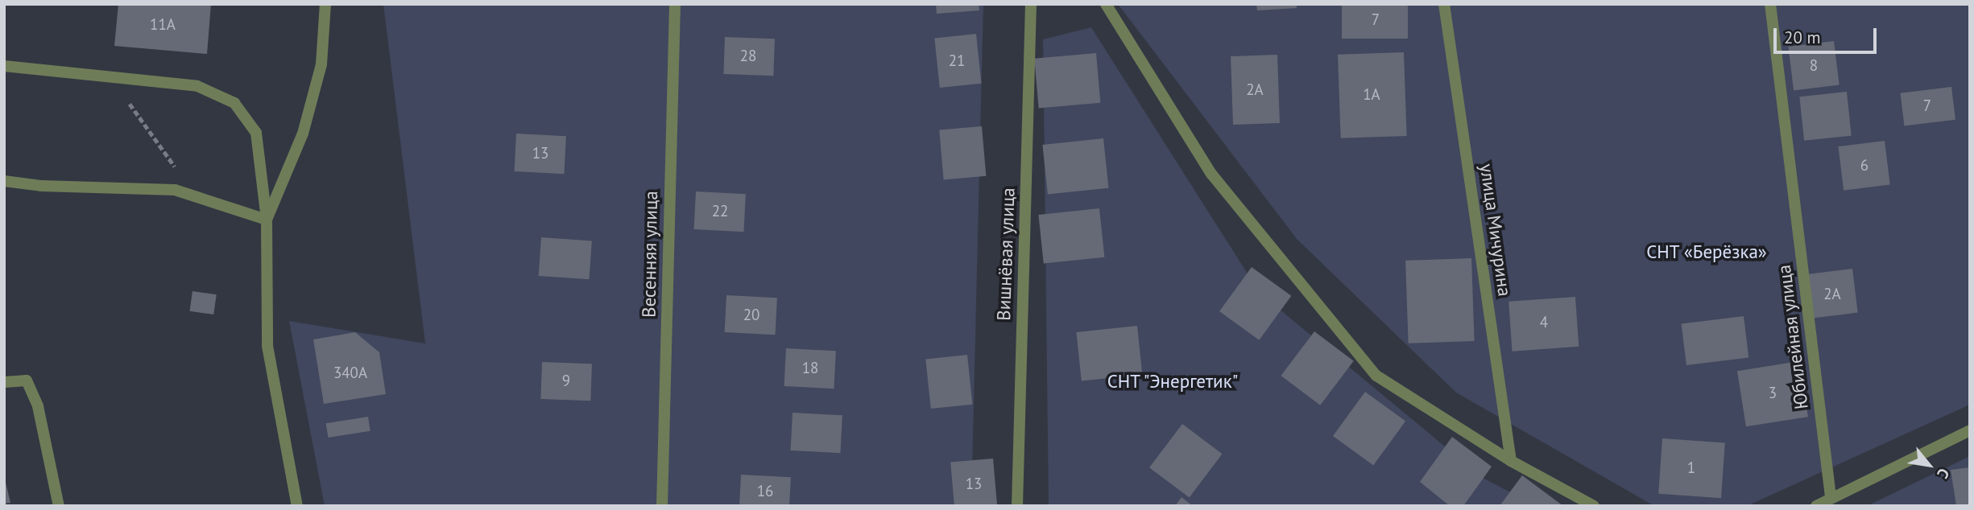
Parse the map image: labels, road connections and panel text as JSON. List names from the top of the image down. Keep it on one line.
{"streets":{"street":["улица Мичурина","Весенняя улица","Вишнёвая улица","Юбилейная улица"]},"parks":["СНТ «Берёзка»","СНТ \"Энергетик\""],"house_numbers":["7","11А","28","21","8","2А","1А","7","13","6","22","2А","20","4","18","340А","9","3","1","13","16"],"scale_bar":"20 m","north":"bottom right"}
